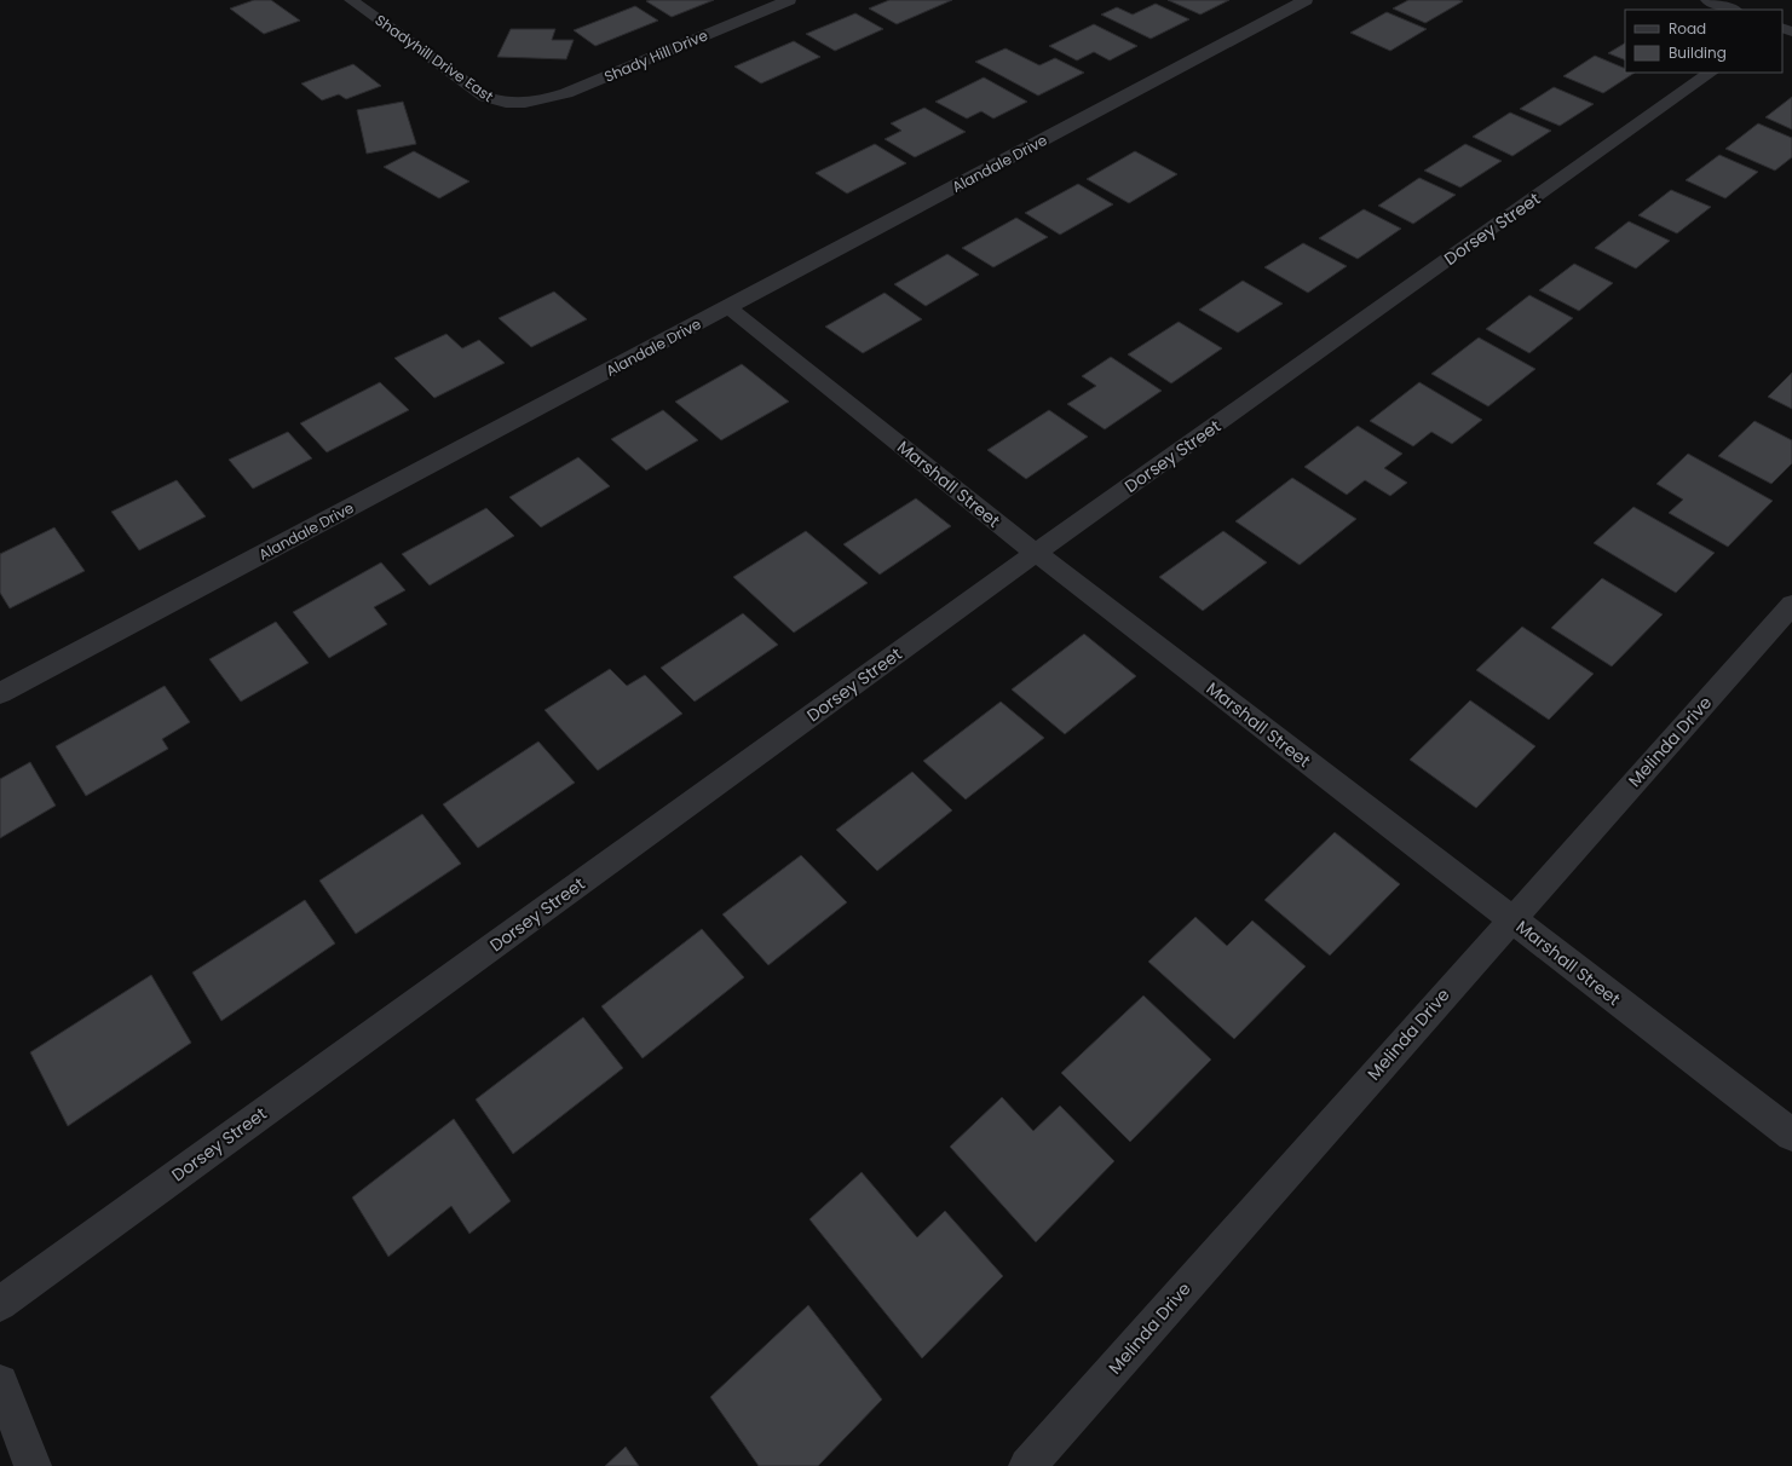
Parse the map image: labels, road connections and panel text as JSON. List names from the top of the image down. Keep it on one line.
{"streets":{"street":["Shady Hill Drive","Shadyhill Drive East","Alandale Drive","Dorsey Street","Marshall Street","Melinda Drive"]},"crossings":[["Shady Hill Drive","Shadyhill Drive East"],["Alandale Drive","Marshall Street"],["Dorsey Street","Marshall Street"],["Marshall Street","Melinda Drive"]],"legend":["Road","Building"]}
